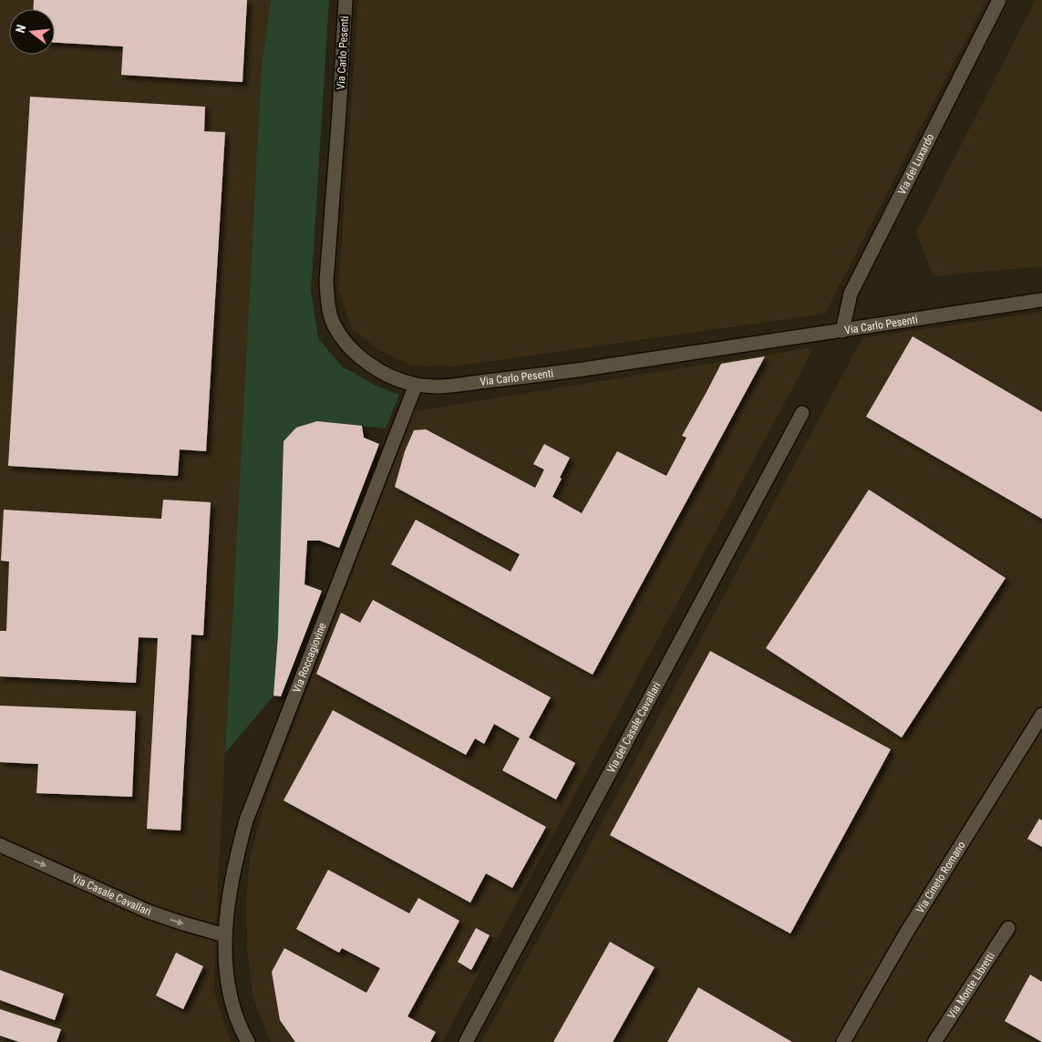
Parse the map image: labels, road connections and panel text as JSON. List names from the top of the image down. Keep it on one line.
{"streets":{"street":["Via Carlo Pesenti","Via dei Luxardo","Via Roccagiovine","Via del Casale Cavallari","Via Cineto Romano","Via Casale Cavallari","Via Monte Libretti"]},"crossings":[["Via Carlo Pesenti","Via dei Luxardo"],["Via Carlo Pesenti","Via Roccagiovine"],["Via Roccagiovine","Via Casale Cavallari"]],"one_way":["Via Casale Cavallari"],"north":"left"}
